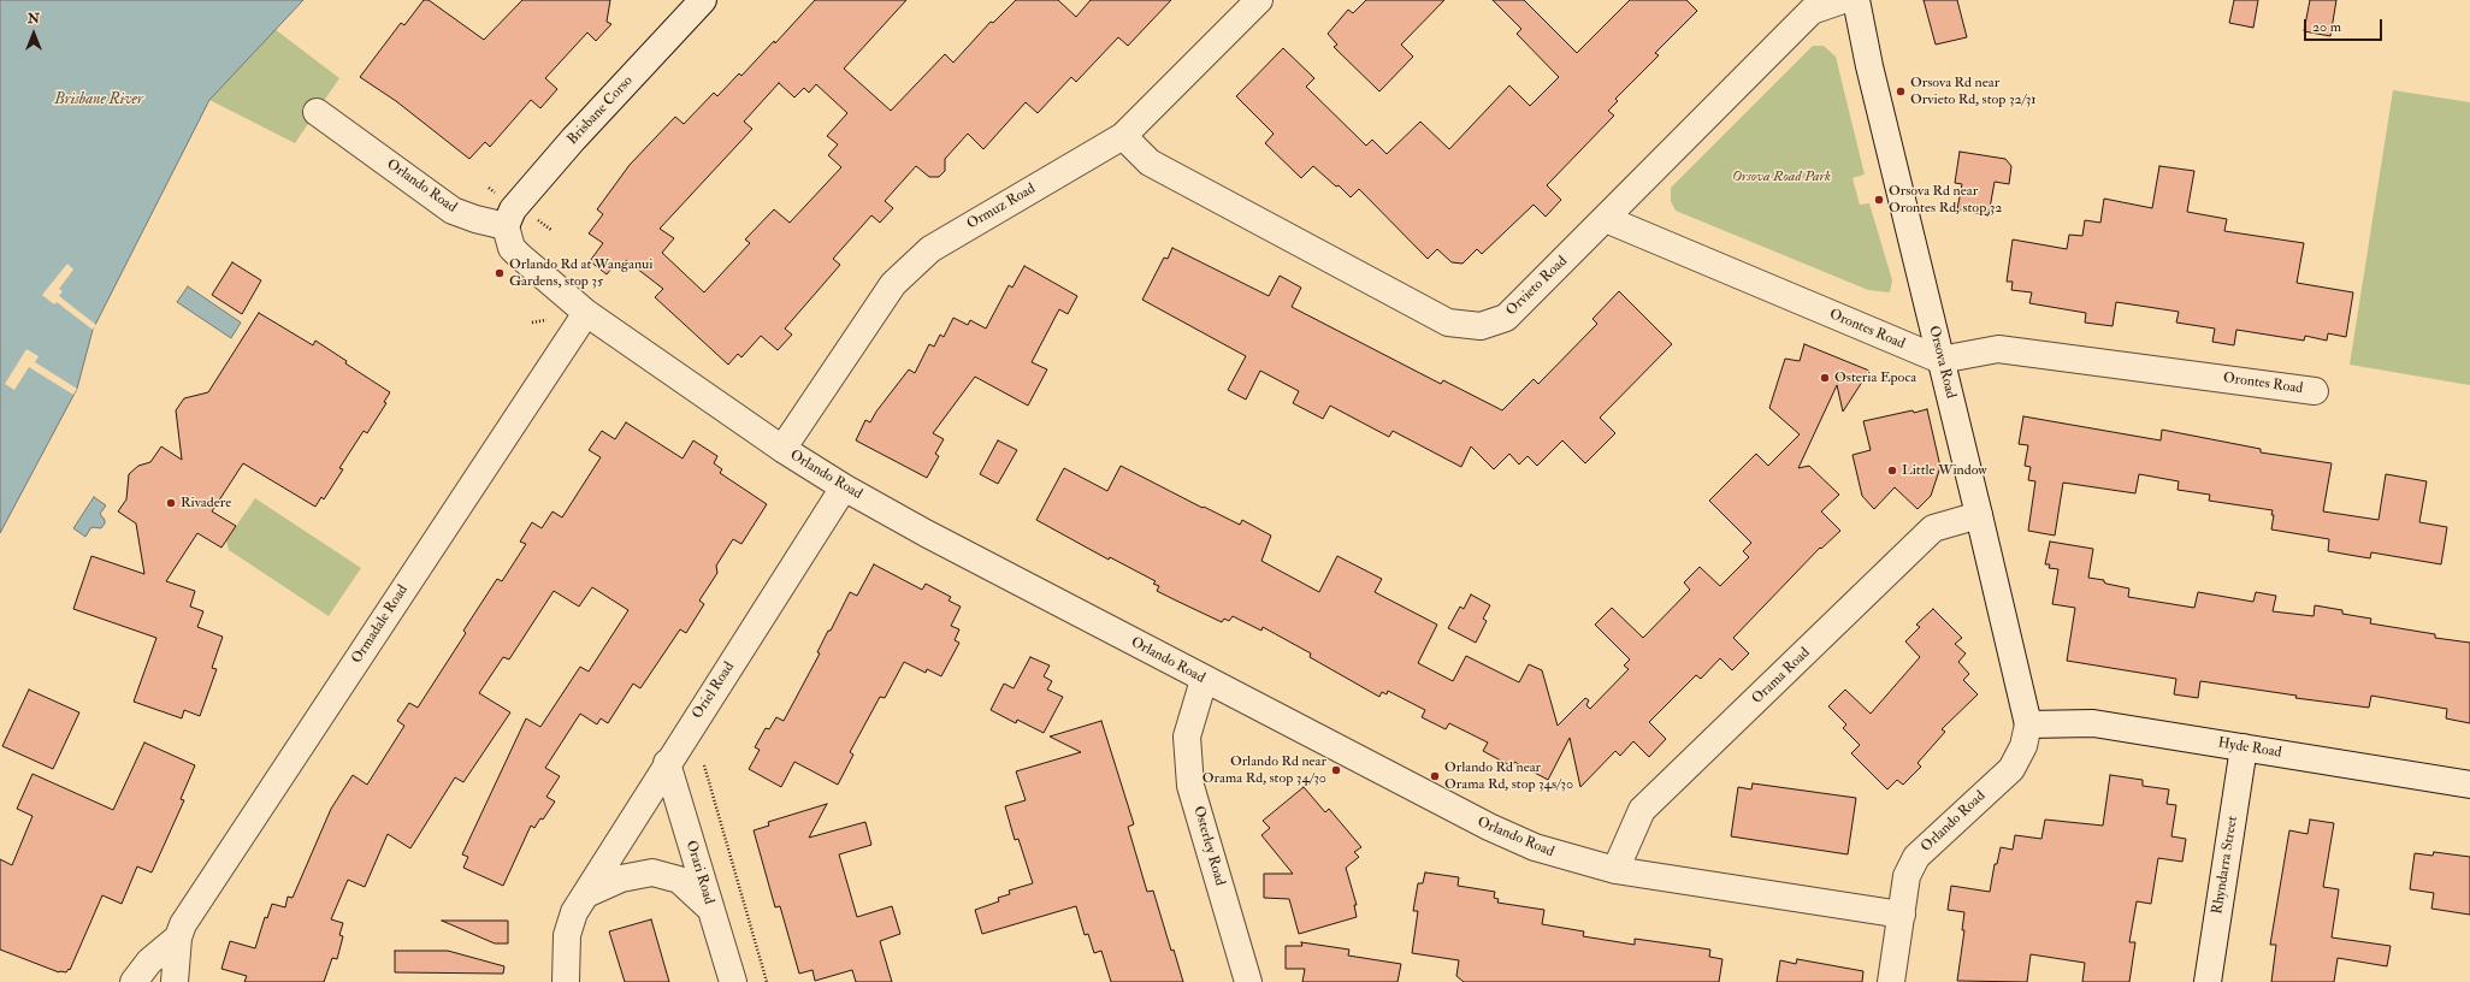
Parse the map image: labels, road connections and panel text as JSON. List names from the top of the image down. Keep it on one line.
{"streets":{"street":["Brisbane Corso","Orlando Road","Ormuz Road","Orvieto Road","Orontes Road","Orsova Road","Ormadale Road","Orama Road","Oriel Road","Hyde Road","Osterley Road","Rhyndarra Street","Orari Road"]},"crossings":[["Brisbane Corso","Orlando Road"],["Orlando Road","Ormuz Road"],["Orlando Road","Orsova Road"],["Orlando Road","Ormadale Road"],["Orlando Road","Orama Road"],["Orlando Road","Oriel Road"],["Orlando Road","Hyde Road"],["Orlando Road","Osterley Road"],["Ormuz Road","Orvieto Road"],["Orvieto Road","Orontes Road"],["Orontes Road","Orsova Road"],["Orsova Road","Orama Road"],["Orsova Road","Hyde Road"],["Oriel Road","Orari Road"],["Hyde Road","Rhyndarra Street"]],"water":["Brisbane River"],"parks":["Orsova Road Park"],"places":["Orsova Rd near Orvieto Rd, stop 32/31","Orsova Rd near Orontes Rd, stop 32","Orlando Rd at Wanganui Gardens, stop 35","Osteria Epoca","Little Window","Rivadere","Orlando Rd near Orama Rd, stop 34/30","Orlando Rd near Orama Rd, stop 34s/30"],"scale_bar":"20 m","north":"top"}
